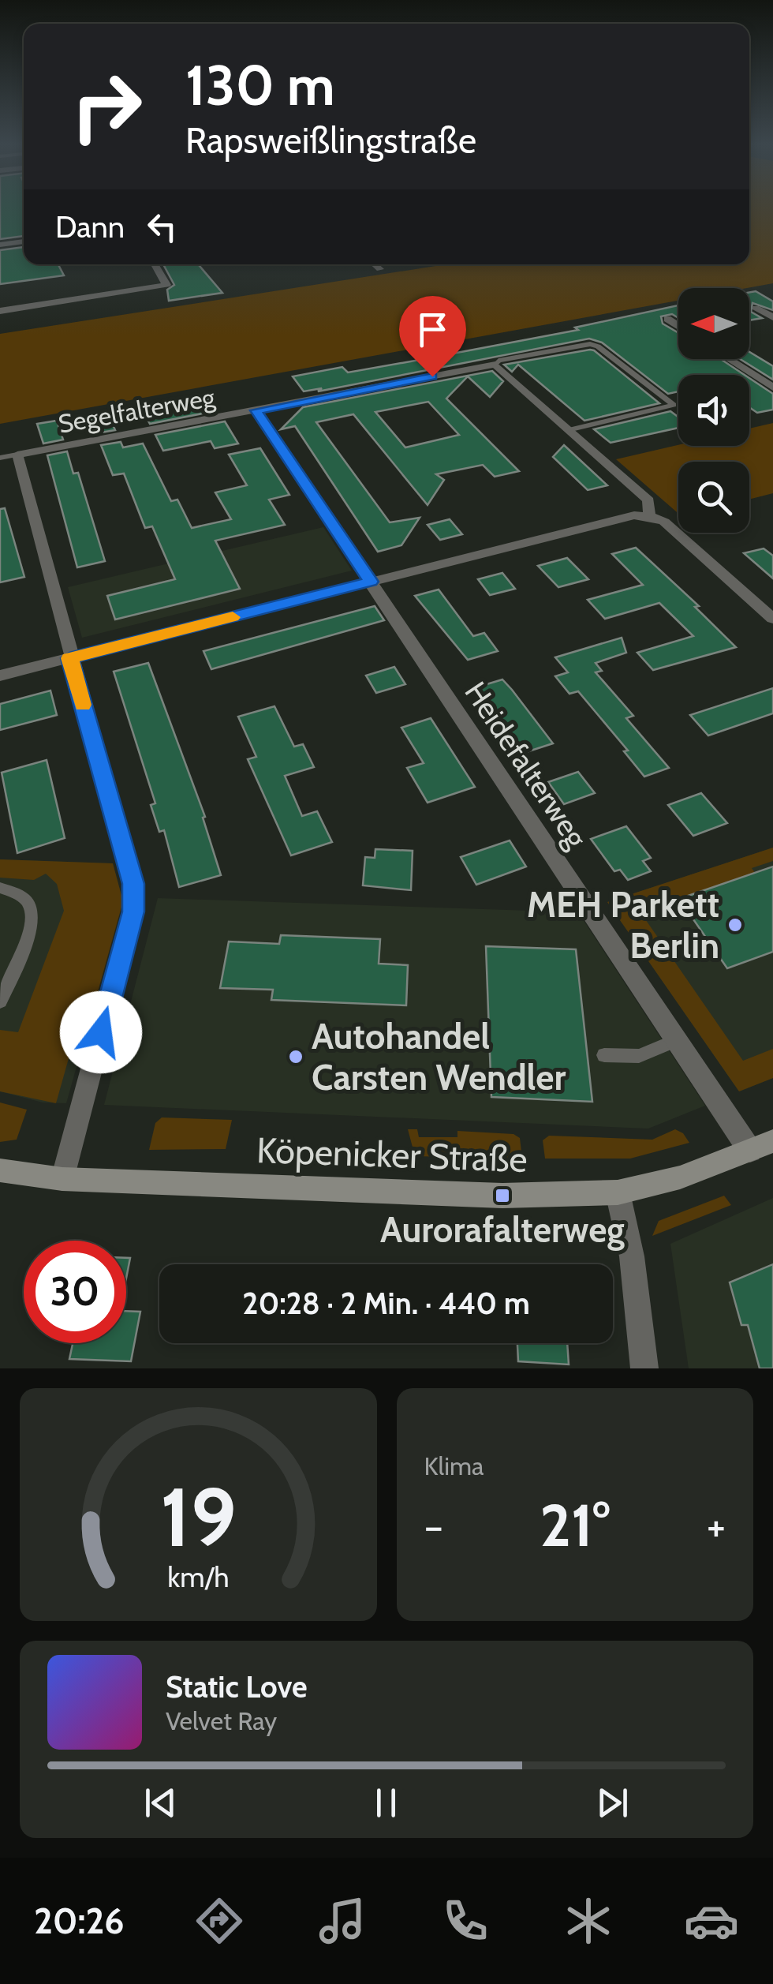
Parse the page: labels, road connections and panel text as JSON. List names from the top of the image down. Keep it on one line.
{"streets":{"main road":["Köpenicker Straße"],"street":["Segelfalterweg","Heidefalterweg"]},"crossings":[["Segelfalterweg","Heidefalterweg"],["Heidefalterweg","Köpenicker Straße"]],"places":{"other":["MEH Parkett Berlin","Autohandel Carsten Wendler"],"transit":["Aurorafalterweg"]},"north":"left","page":{"turn":["130 m","Rapsweißlingstraße"],"then":"Dann","limit":"30","trip":"20:28 · 2 Min. · 440 m","tile":"Klima","heat":["−","21°","+"],"song":["Static Love","Velvet Ray"],"tabs":"20:26","gauge":["19","km/h"]}}
